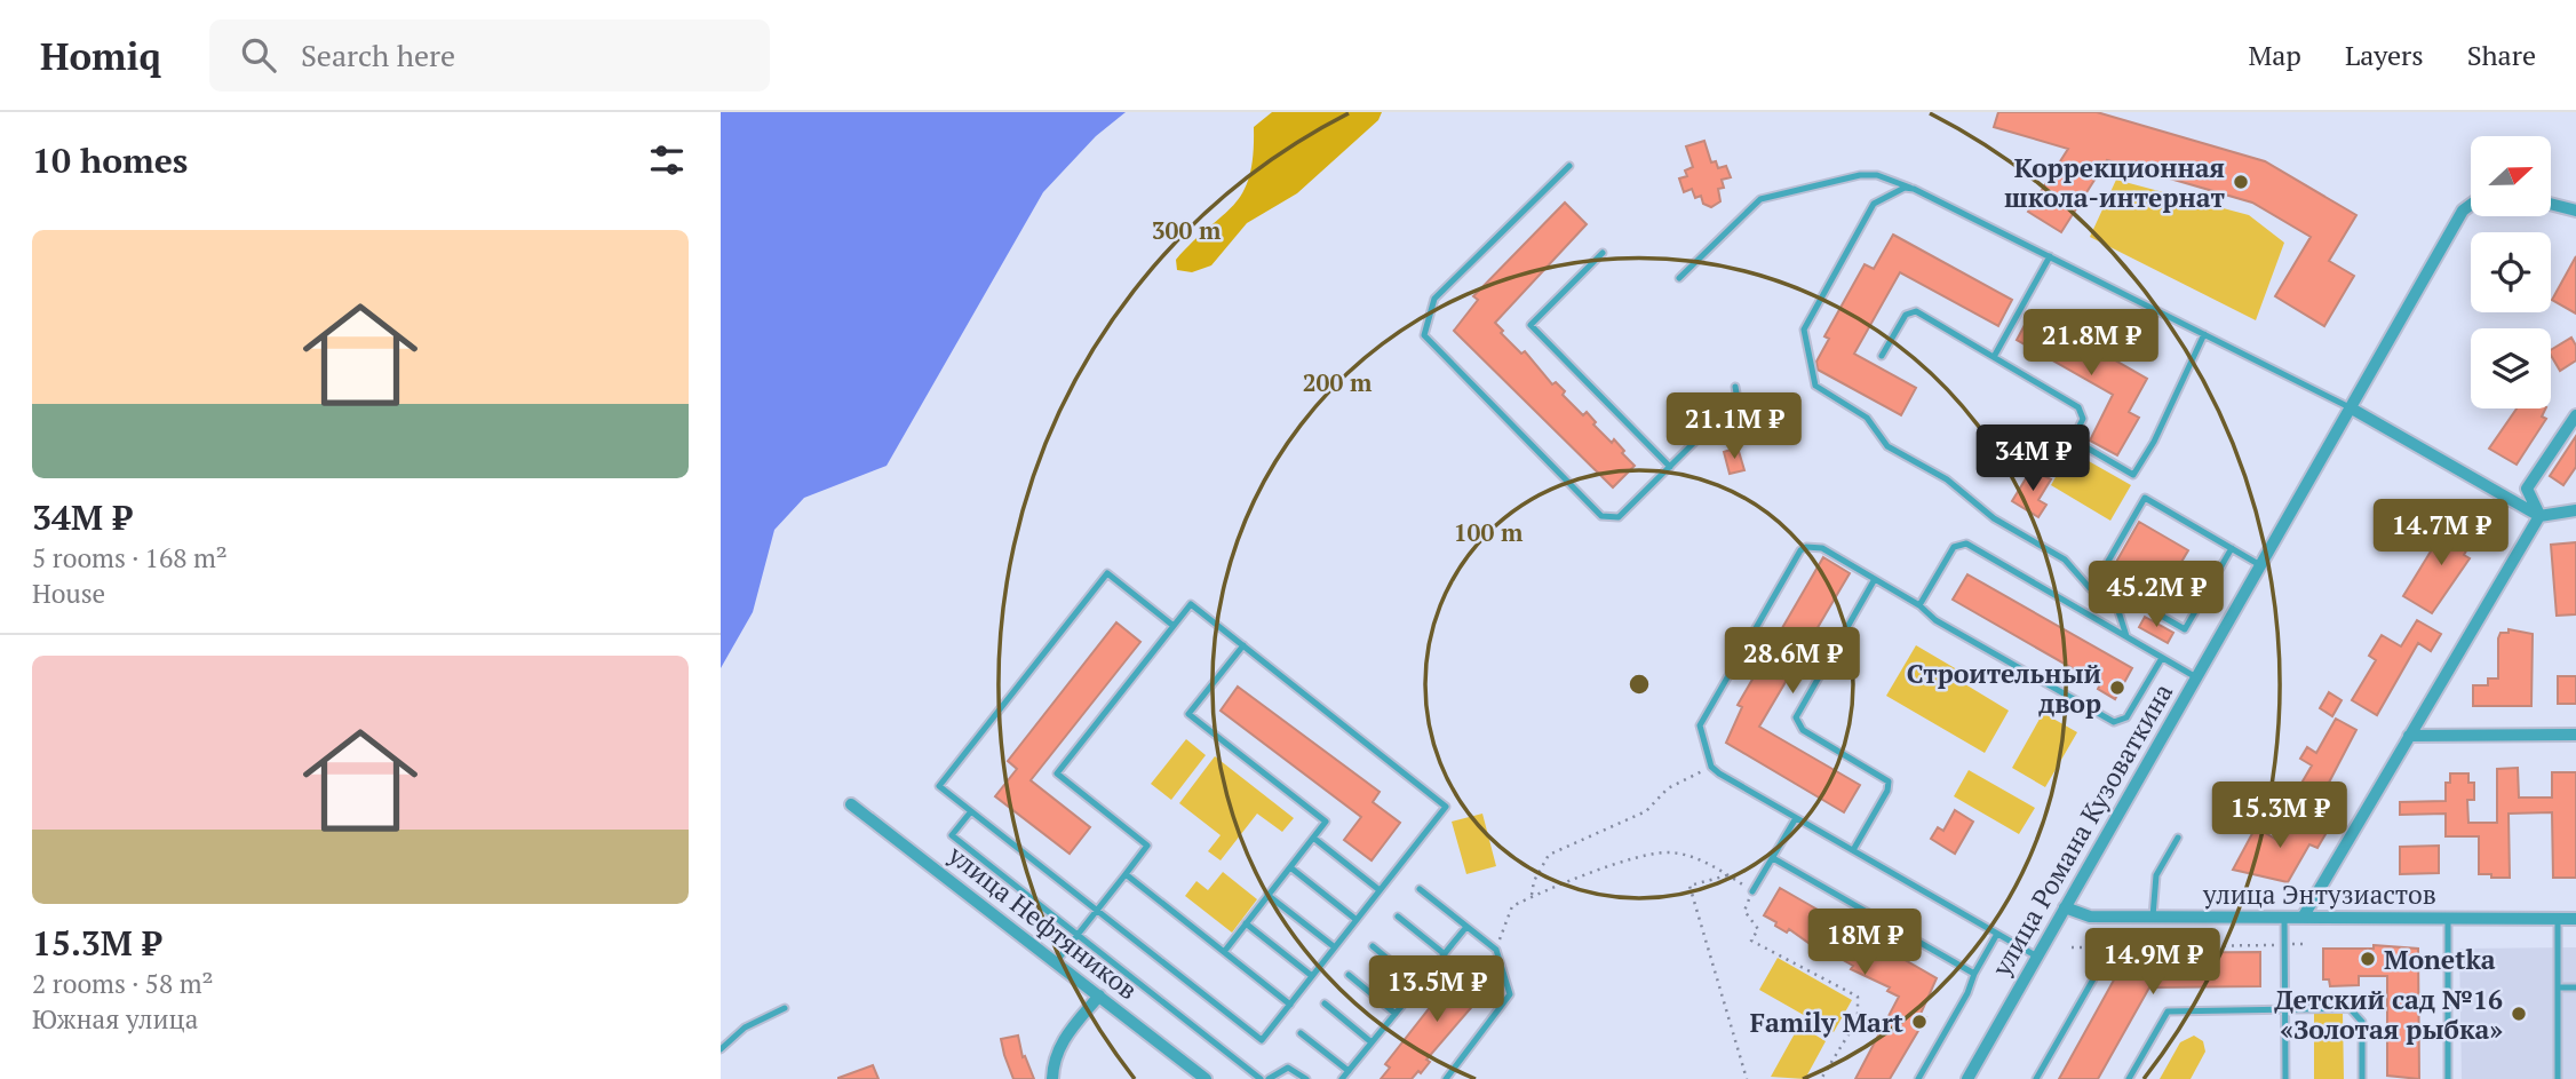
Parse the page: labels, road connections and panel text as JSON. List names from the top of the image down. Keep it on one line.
{"streets":{"street":["улица Романа Кузоваткина","улица Энтузиастов","улица Нефтяников"]},"crossings":[["улица Романа Кузоваткина","улица Энтузиастов"]],"places":["Коррекционная школа-интернат","Строительный двор","Monetka","Детский сад №16 «Золотая рыбка»","Family Mart"],"north":"right","page":{"header":"Homiq","search":"Search here","nav":["Map","Layers","Share"],"heading":"10 homes","list":[{"name":"34M ₽","note":"5 rooms · 168 m² · House"},{"name":"15.3M ₽","note":"2 rooms · 58 m² · Южная улица"}],"price":["21.8M ₽","21.1M ₽","34M ₽","14.7M ₽","45.2M ₽","28.6M ₽","15.3M ₽","18M ₽","14.9M ₽","13.5M ₽"]},"rings":["300 m","200 m","100 m"]}
